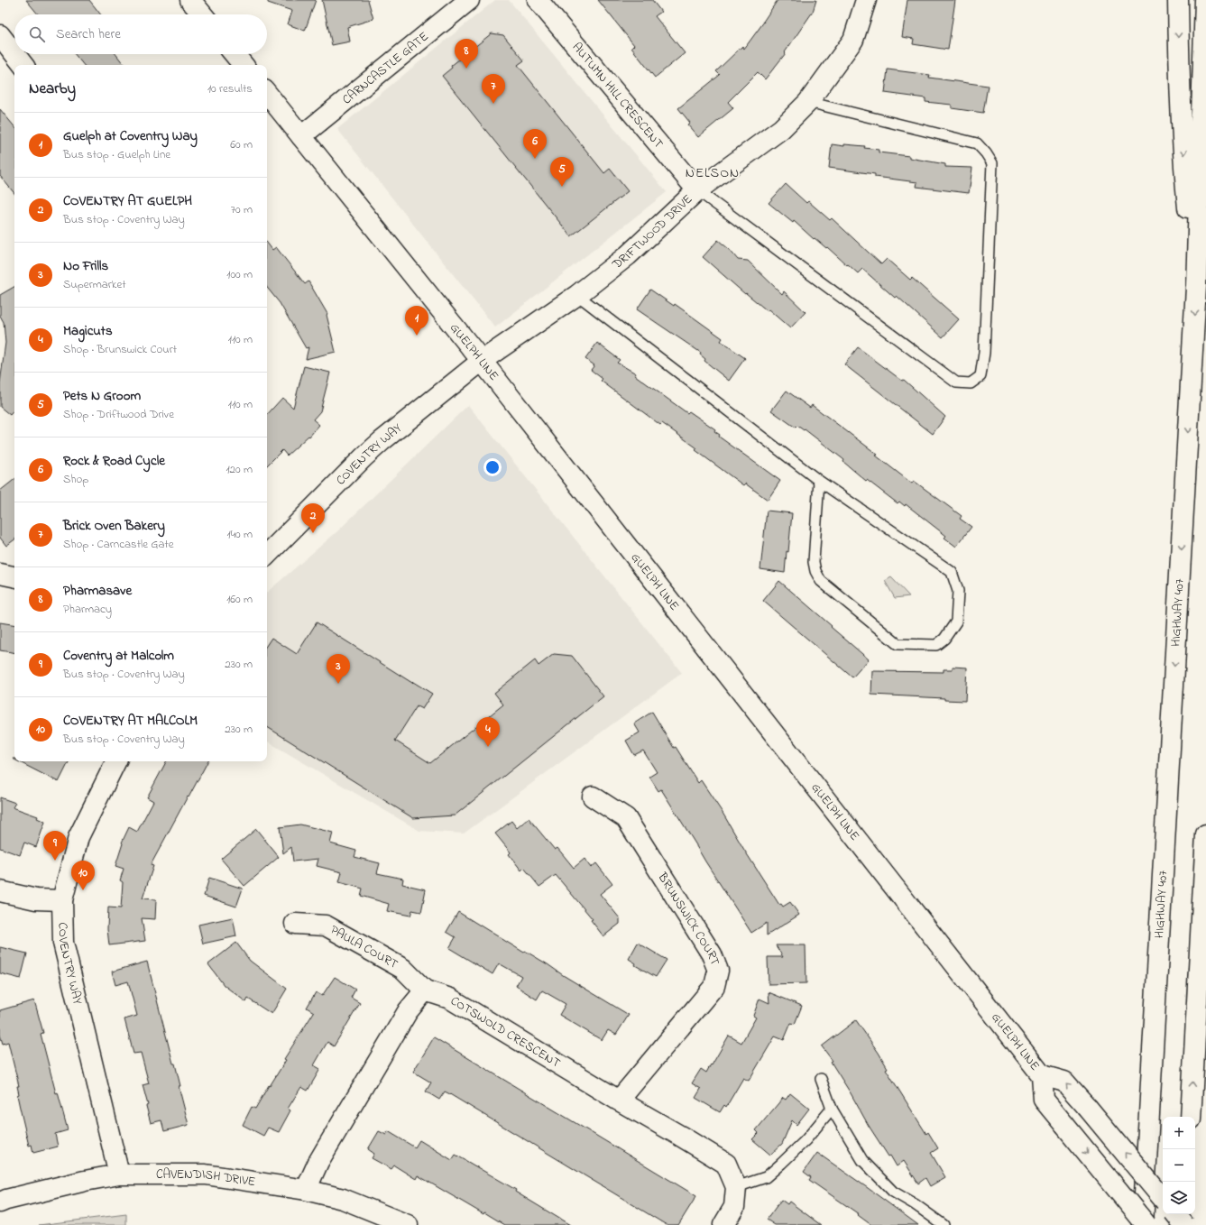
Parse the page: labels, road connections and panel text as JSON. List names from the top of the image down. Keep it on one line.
{"streets":{"main road":["CARNCASTLE GATE","AUTUMN HILL CRESCENT","DRIFTWOOD DRIVE","GUELPH LINE","COVENTRY WAY","HIGHWAY 407","BRUNSWICK COURT","PAULA COURT","COTSWOLD CRESCENT","CAVENDISH DRIVE"]},"crossings":[["CARNCASTLE GATE","GUELPH LINE"],["AUTUMN HILL CRESCENT","DRIFTWOOD DRIVE"],["DRIFTWOOD DRIVE","GUELPH LINE"],["DRIFTWOOD DRIVE","COVENTRY WAY"],["GUELPH LINE","COVENTRY WAY"],["COVENTRY WAY","CAVENDISH DRIVE"],["BRUNSWICK COURT","COTSWOLD CRESCENT"],["PAULA COURT","COTSWOLD CRESCENT"]],"districts":["NELSON"],"page":{"search":"Search here","pins":["8","7","6","5","1","2","3","4","9","10"],"heading":["Nearby","10 results"],"list":[{"mark":"1","name":"Guelph at Coventry Way","note":"Bus stop · Guelph Line","value":"60 m"},{"mark":"2","name":"COVENTRY AT GUELPH","note":"Bus stop · Coventry Way","value":"70 m"},{"mark":"3","name":"No Frills","note":"Supermarket","value":"100 m"},{"mark":"4","name":"Magicuts","note":"Shop · Brunswick Court","value":"110 m"},{"mark":"5","name":"Pets N Groom","note":"Shop · Driftwood Drive","value":"110 m"},{"mark":"6","name":"Rock & Road Cycle","note":"Shop","value":"120 m"},{"mark":"7","name":"Brick Oven Bakery","note":"Shop · Carncastle Gate","value":"140 m"},{"mark":"8","name":"Pharmasave","note":"Pharmacy","value":"160 m"},{"mark":"9","name":"Coventry at Malcolm","note":"Bus stop · Coventry Way","value":"230 m"},{"mark":"10","name":"COVENTRY AT MALCOLM","note":"Bus stop · Coventry Way","value":"230 m"}],"map_buttons":["+","−"]}}
